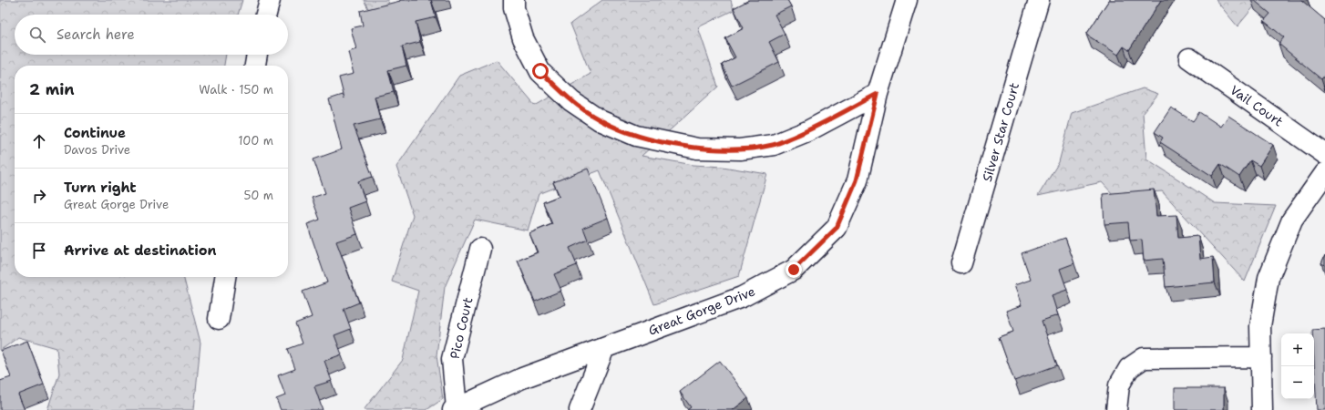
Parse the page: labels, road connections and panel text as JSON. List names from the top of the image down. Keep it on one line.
{"streets":{"street":["Vail Court","Silver Star Court","Great Gorge Drive","Pico Court"]},"crossings":[["Great Gorge Drive","Pico Court"]],"page":{"search":"Search here","heading":["2 min","Walk · 150 m"],"list":[["Continue","Davos Drive","100 m"],["Turn right","Great Gorge Drive","50 m"],"Arrive at destination"],"map_buttons":["+","−"]}}
